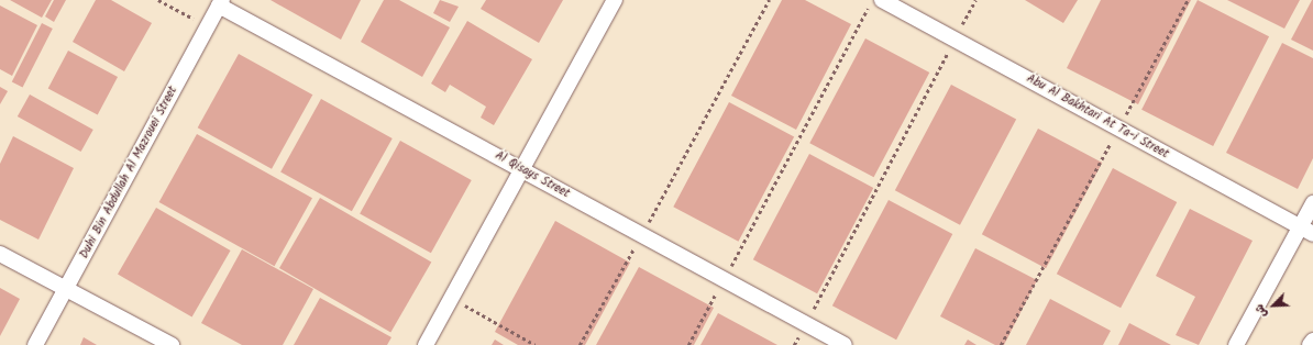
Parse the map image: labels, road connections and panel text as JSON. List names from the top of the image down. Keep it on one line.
{"streets":{"street":["Abu Al Bakhtari At Ta-i Street","Duhi Bin Abdullah Al Mazrouei Street","Al Qisays Street"]},"crossings":[["Duhi Bin Abdullah Al Mazrouei Street","Al Qisays Street"]],"north":"bottom left"}
